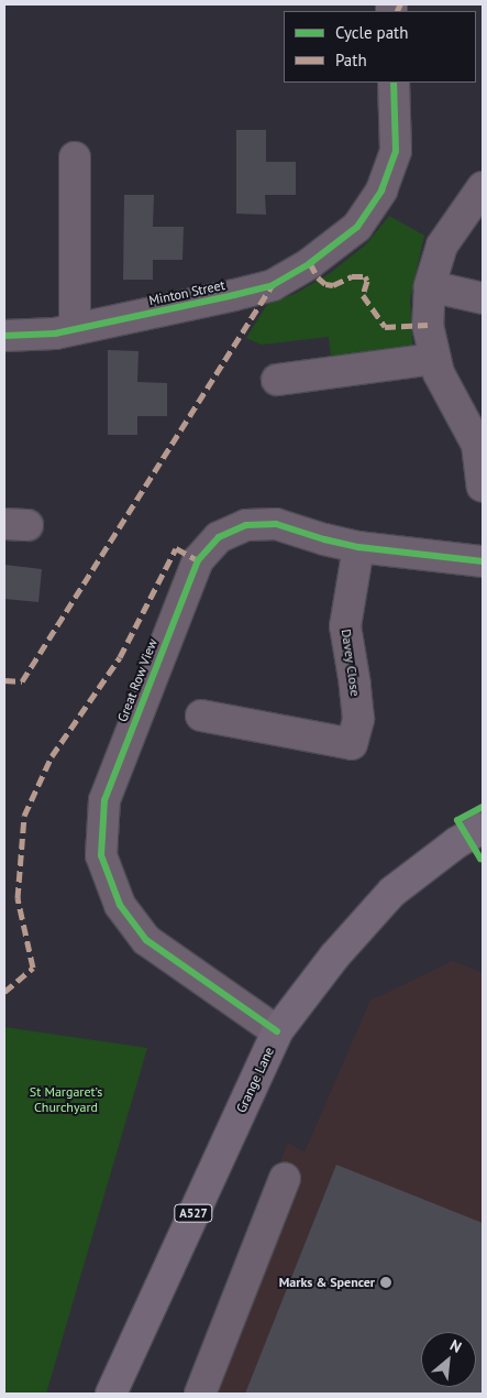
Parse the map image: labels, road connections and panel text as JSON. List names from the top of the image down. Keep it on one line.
{"streets":{"highway":["Grange Lane","A527"],"street":["Minton Street","Davey Close","Great Row View"]},"crossings":[["Davey Close","Great Row View"],["Great Row View","Grange Lane"]],"parks":["St Margaret’s Churchyard"],"places":["Marks & Spencer"],"legend":["Cycle path","Path"],"north":"top right"}
